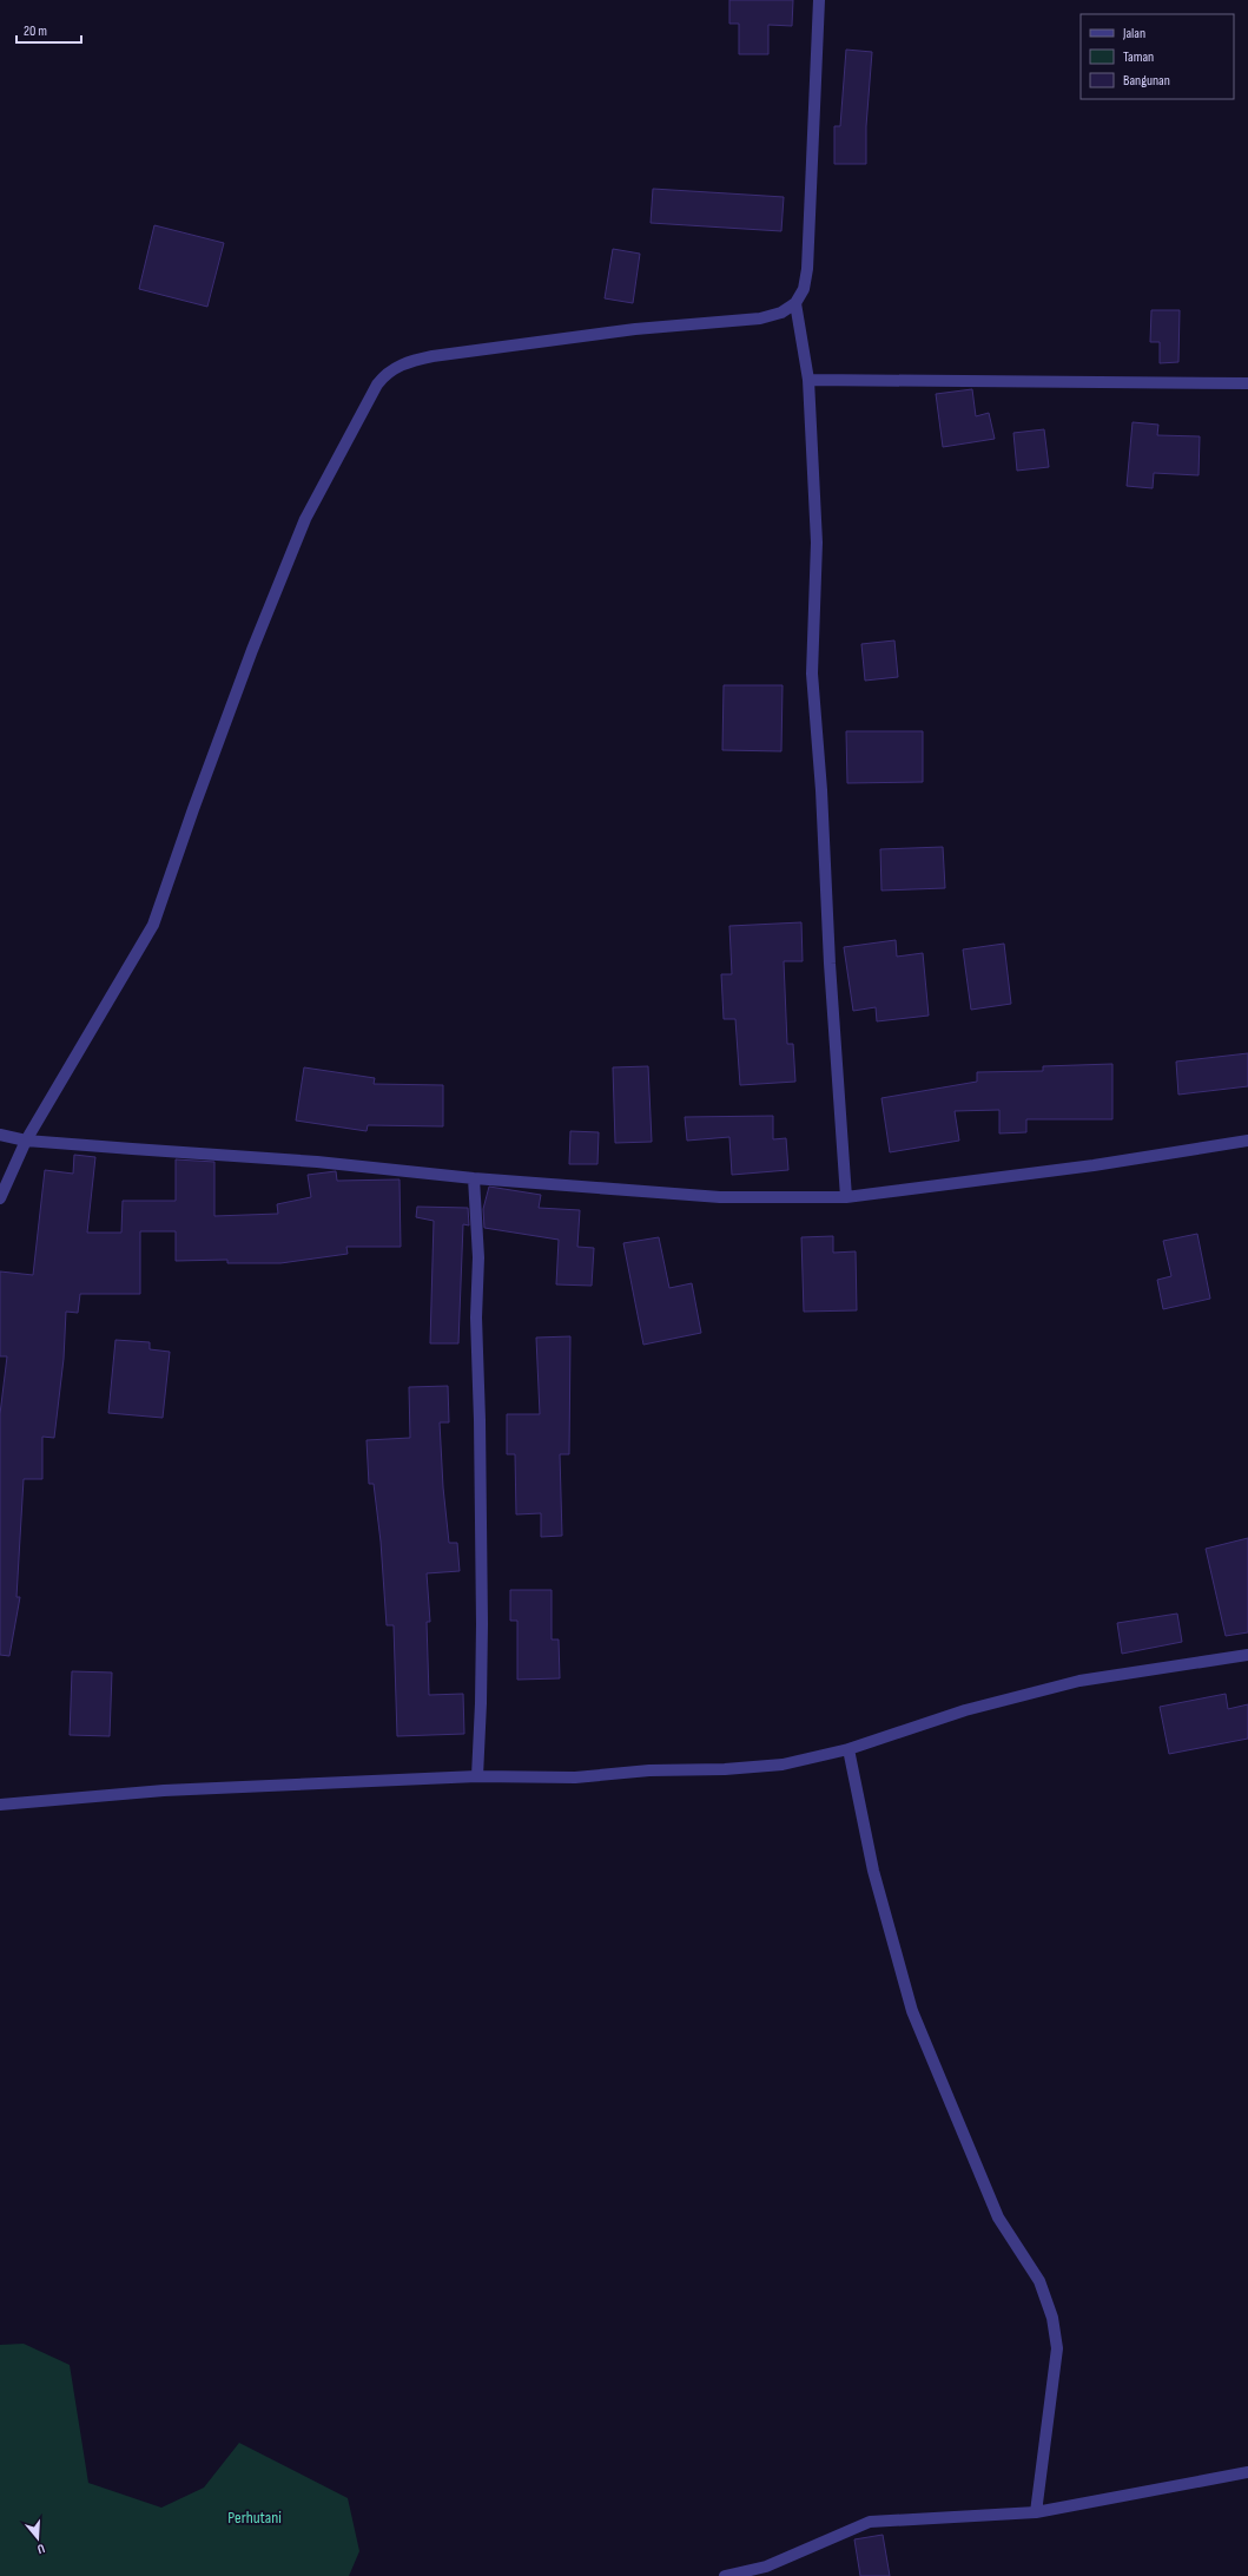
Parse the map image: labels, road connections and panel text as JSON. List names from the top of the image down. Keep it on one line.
{"parks":["Perhutani"],"legend":["Jalan","Taman","Bangunan"],"scale_bar":"20 m","north":"bottom"}
